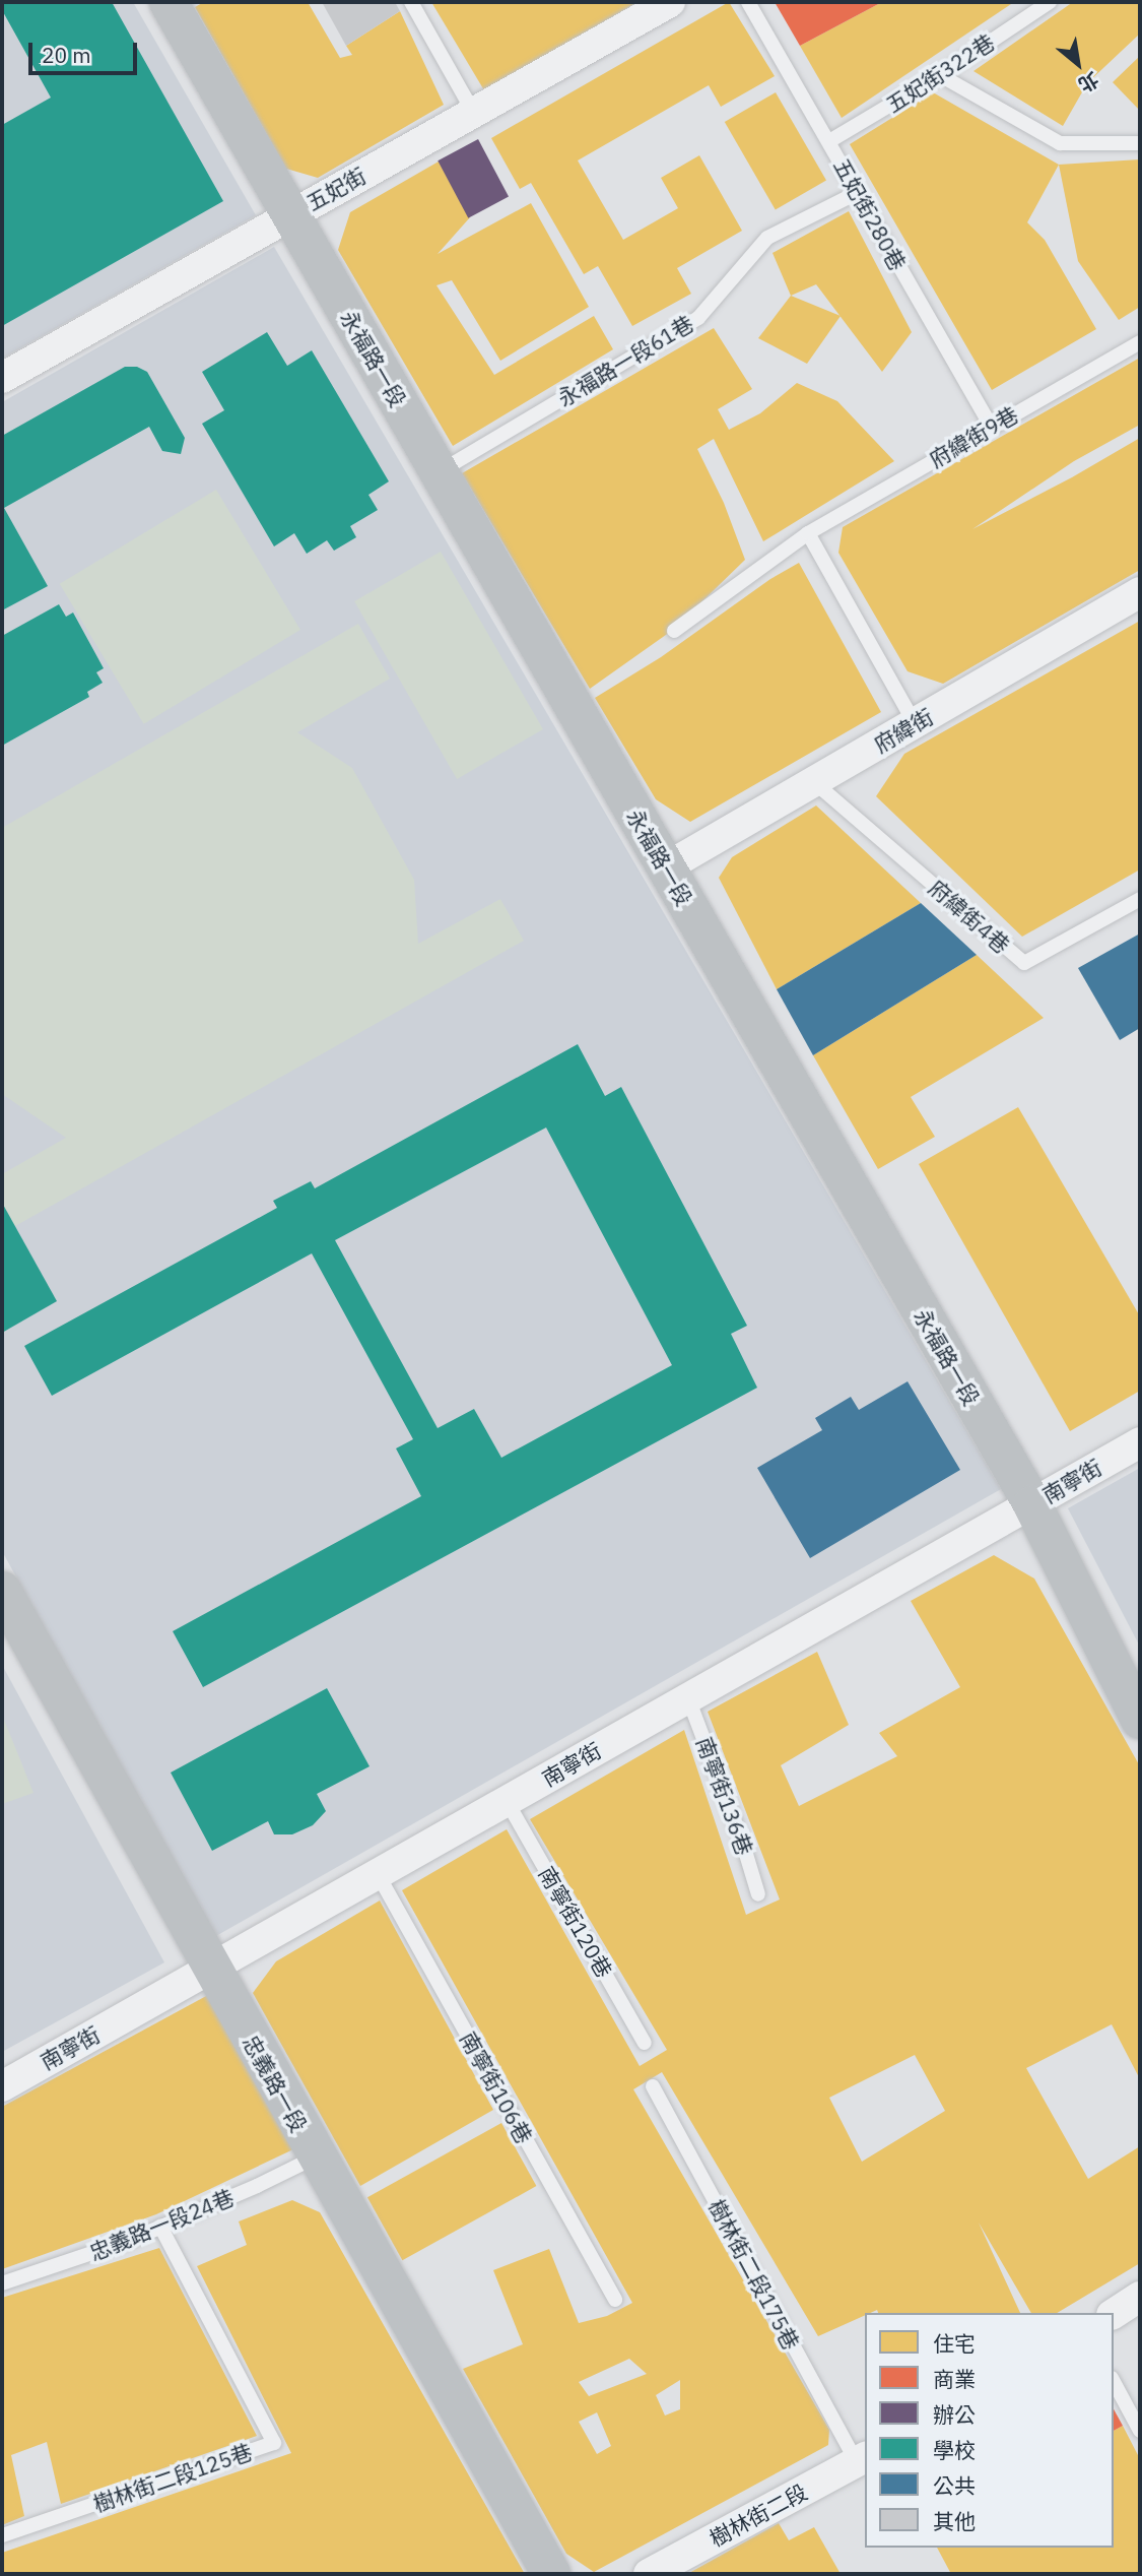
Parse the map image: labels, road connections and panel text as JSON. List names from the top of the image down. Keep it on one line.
{"streets":{"street":["五妃街","永福路一段","府緯街","南寧街","忠義路一段","樹林街二段"],"lane":["五妃街322巷","五妃街280巷","永福路一段61巷","府緯街9巷","府緯街4巷","南寧街136巷","南寧街120巷","南寧街106巷","忠義路一段24巷","樹林街二段175巷","樹林街二段125巷"]},"crossings":[["五妃街322巷","五妃街280巷"],["五妃街","永福路一段"],["五妃街280巷","永福路一段61巷"],["五妃街280巷","府緯街9巷"],["永福路一段","府緯街"],["永福路一段","南寧街"],["府緯街","府緯街4巷"],["南寧街","南寧街136巷"],["南寧街","南寧街120巷"],["南寧街","忠義路一段"],["南寧街","南寧街106巷"],["忠義路一段","忠義路一段24巷"],["忠義路一段24巷","樹林街二段125巷"],["樹林街二段175巷","樹林街二段"]],"legend":["住宅","商業","辦公","學校","公共","其他"],"scale_bar":"20 m","north":"bottom right"}
